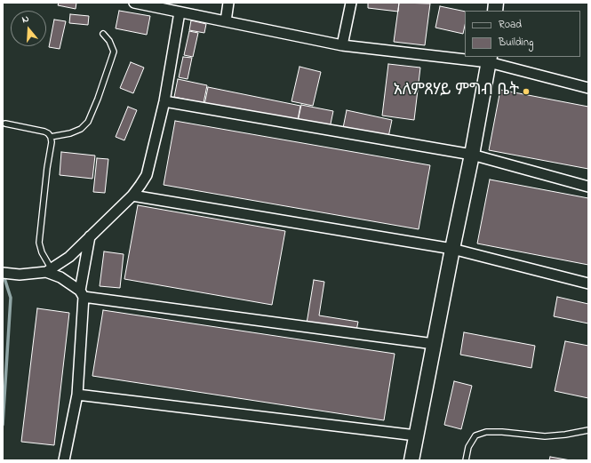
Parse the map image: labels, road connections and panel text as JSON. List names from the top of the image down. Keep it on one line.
{"places":["አለምጸሃይ ምግብ ቤት"],"legend":["Road","Building"],"north":"top"}
